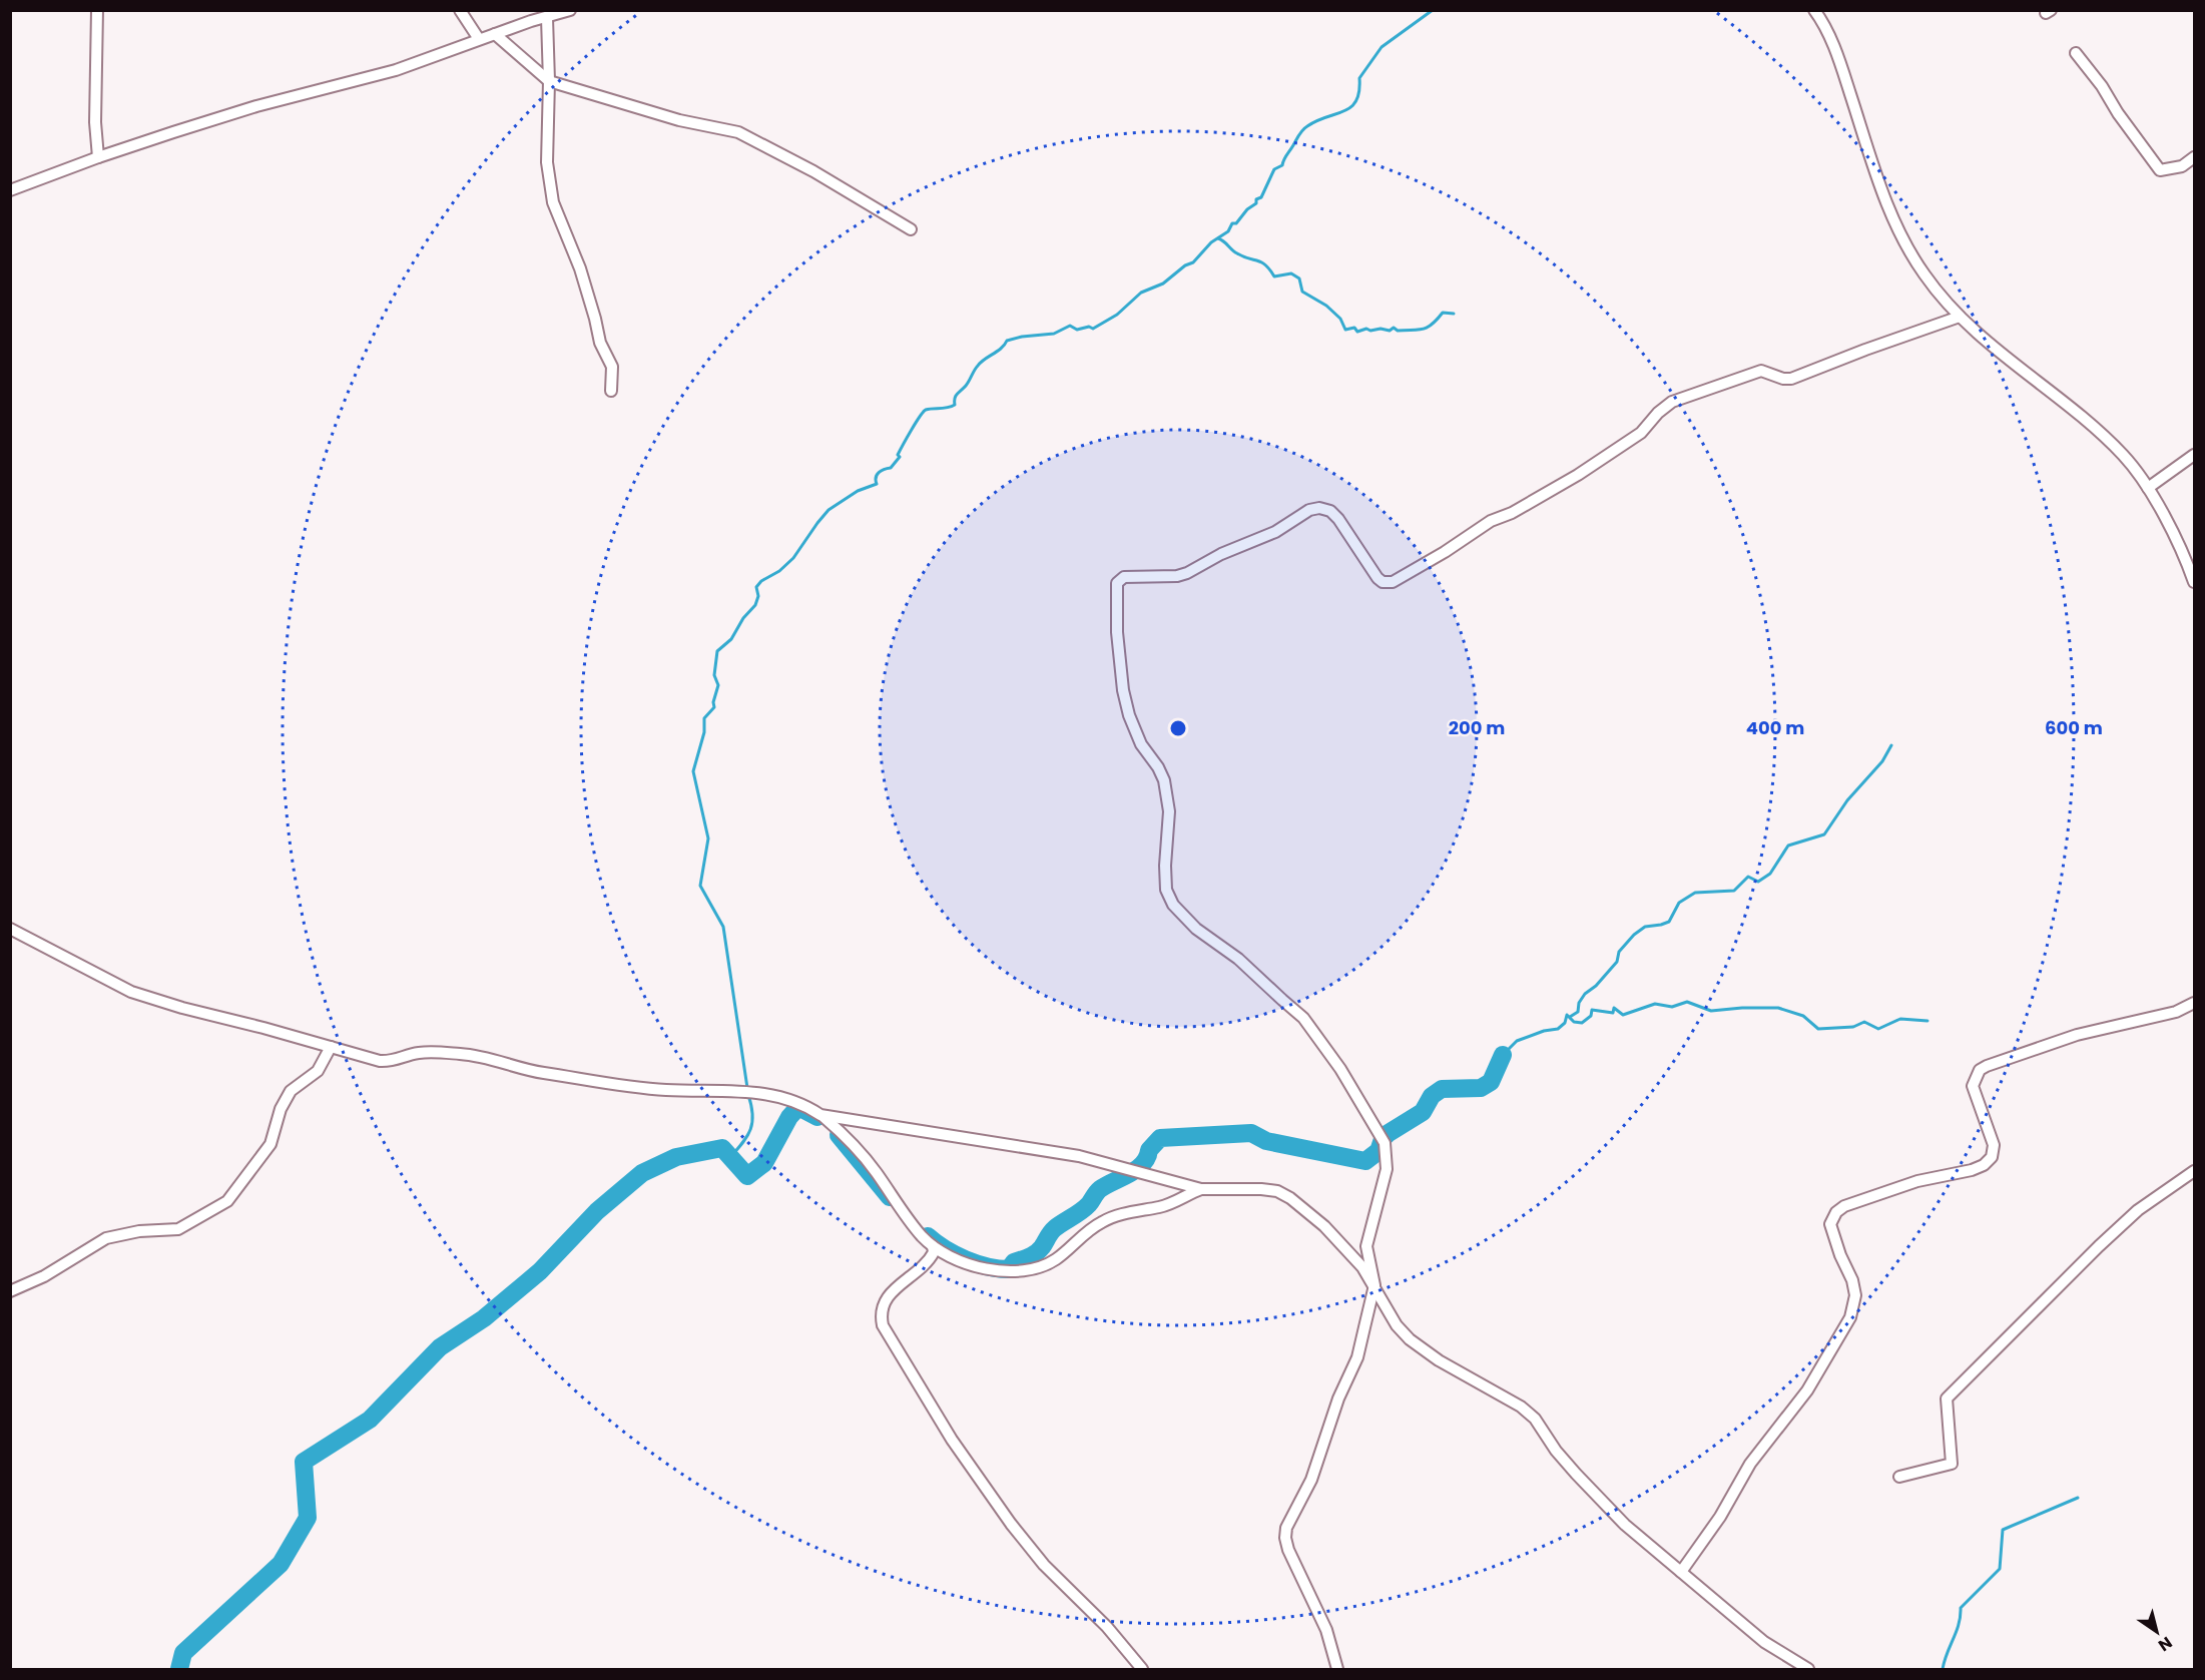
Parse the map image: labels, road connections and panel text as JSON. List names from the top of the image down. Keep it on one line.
{"north":"bottom right","rings":["200 m","400 m","600 m"]}
